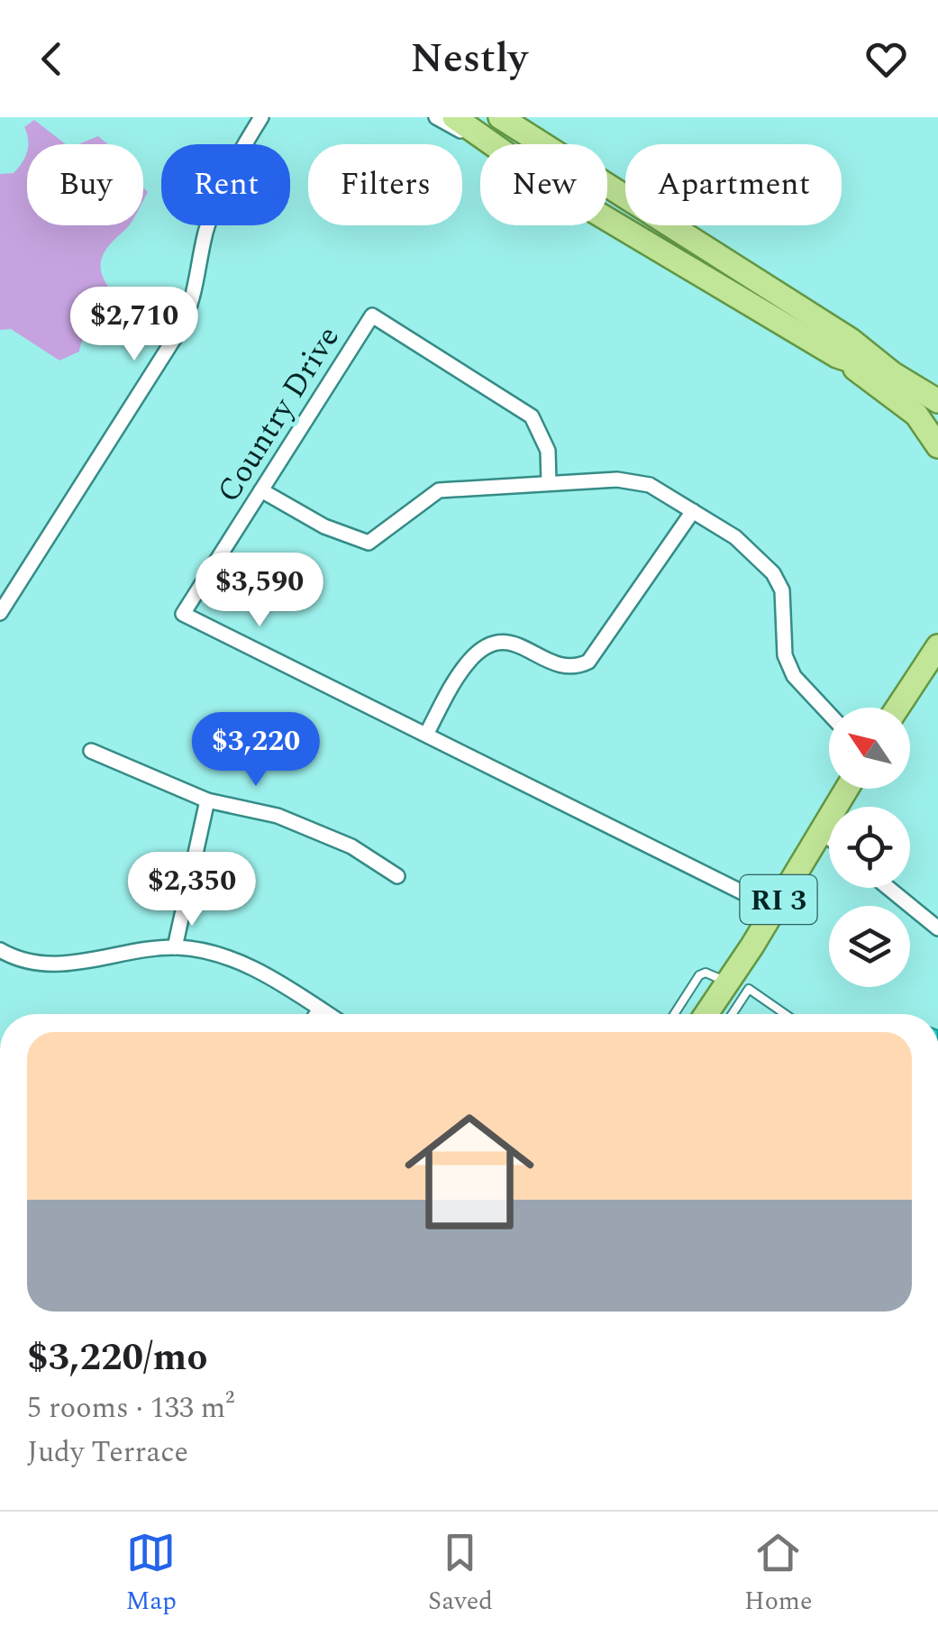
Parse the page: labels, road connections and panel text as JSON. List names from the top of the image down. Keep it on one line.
{"streets":{"main road":["RI 3"],"street":["Country Drive"]},"crossings":[["Country Drive","RI 3"]],"north":"top left","page":{"header":"Nestly","chip":["Buy","Rent","Filters","New","Apartment"],"price":["$2,710","$3,590","$3,220","$2,350"],"list":[{"name":"$3,220/mo","note":"5 rooms · 133 m² · Judy Terrace"}],"tabs":["Map","Saved","Home"]}}
